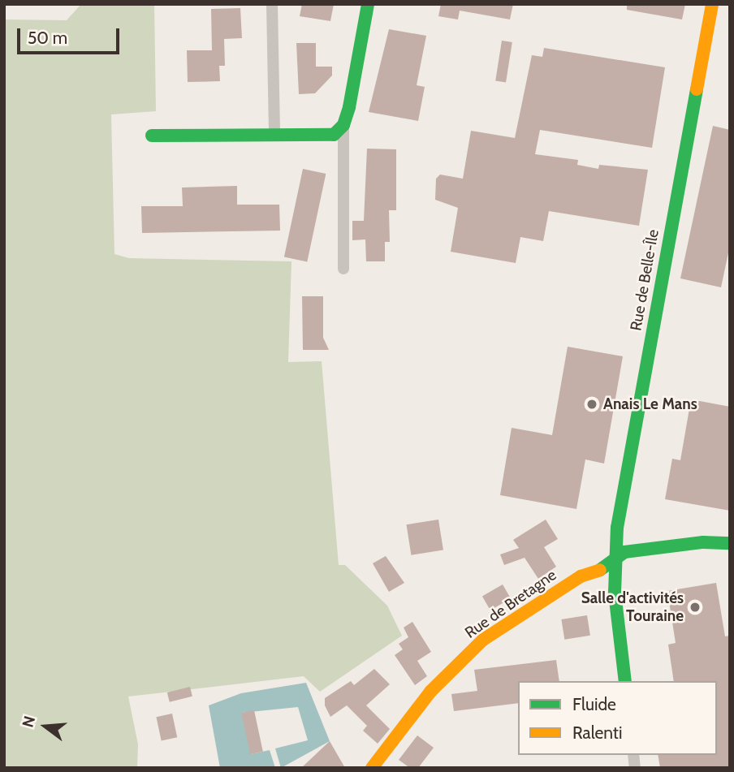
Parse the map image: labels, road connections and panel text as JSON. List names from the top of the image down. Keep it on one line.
{"streets":{"street":["Rue de Belle-Île","Rue de Bretagne"]},"crossings":[["Rue de Belle-Île","Rue de Bretagne"]],"places":["Anais Le Mans","Salle d'activités Touraine"],"legend":["Fluide","Ralenti"],"scale_bar":"50 m","north":"left"}
